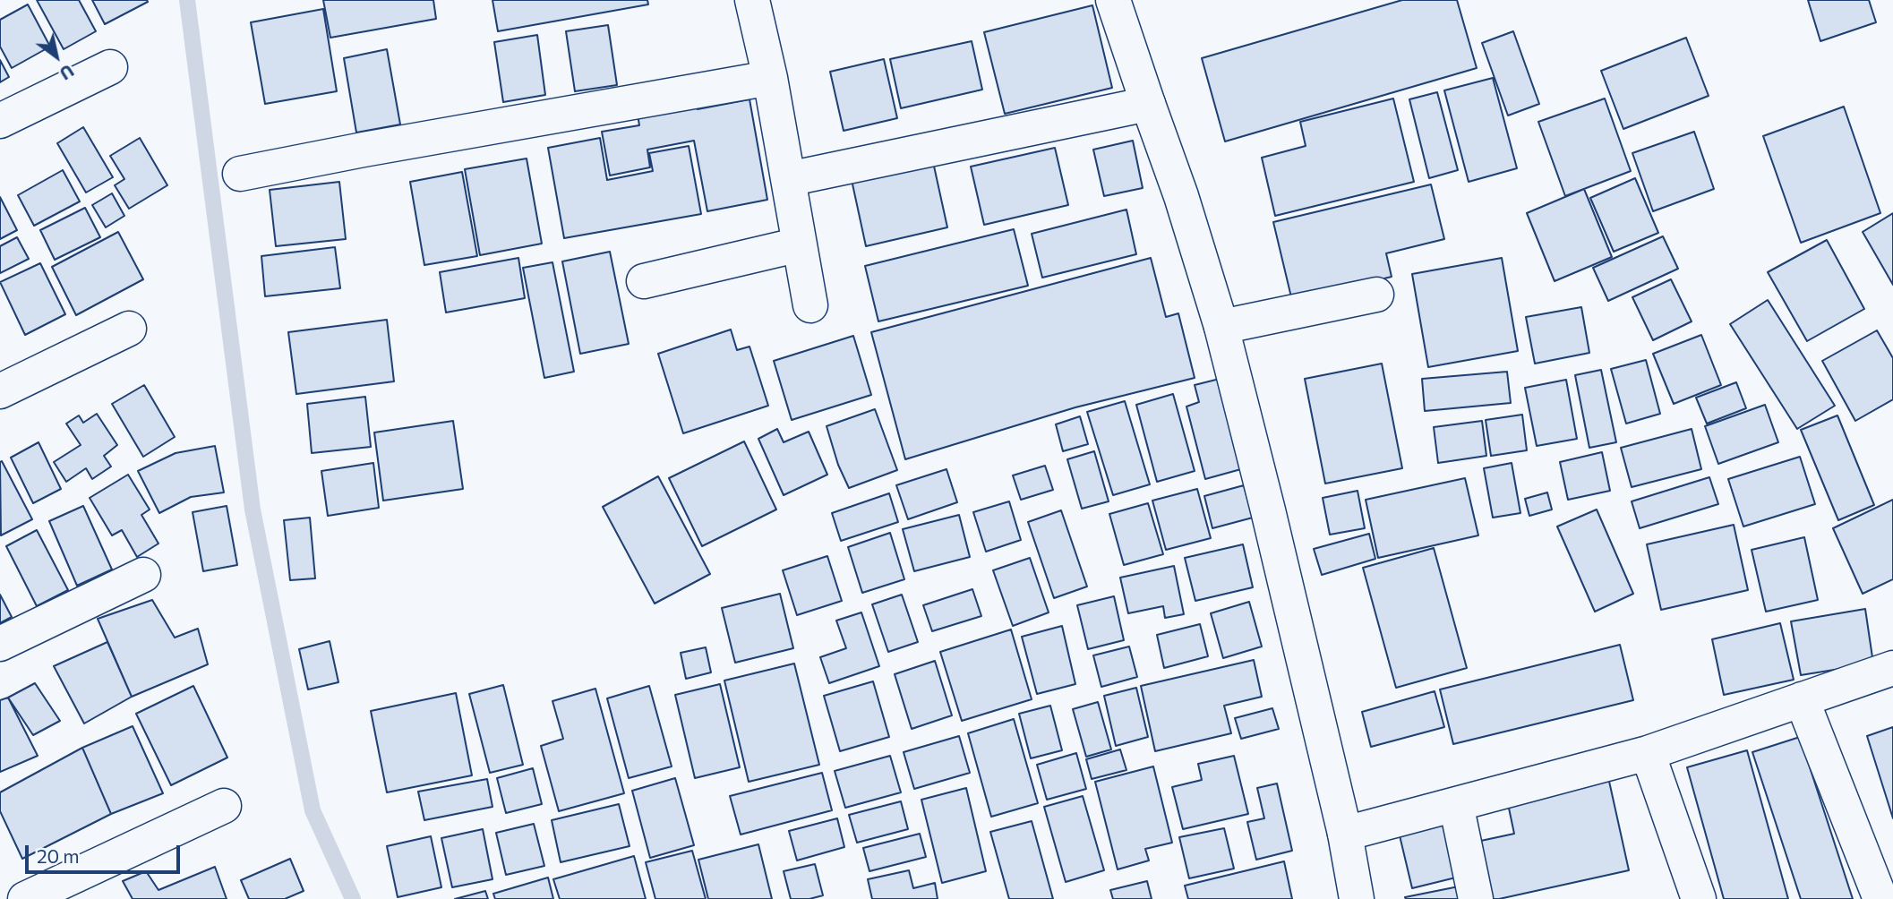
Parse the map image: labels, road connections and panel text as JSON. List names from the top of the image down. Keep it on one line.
{"scale_bar":"20 m","north":"bottom right"}
